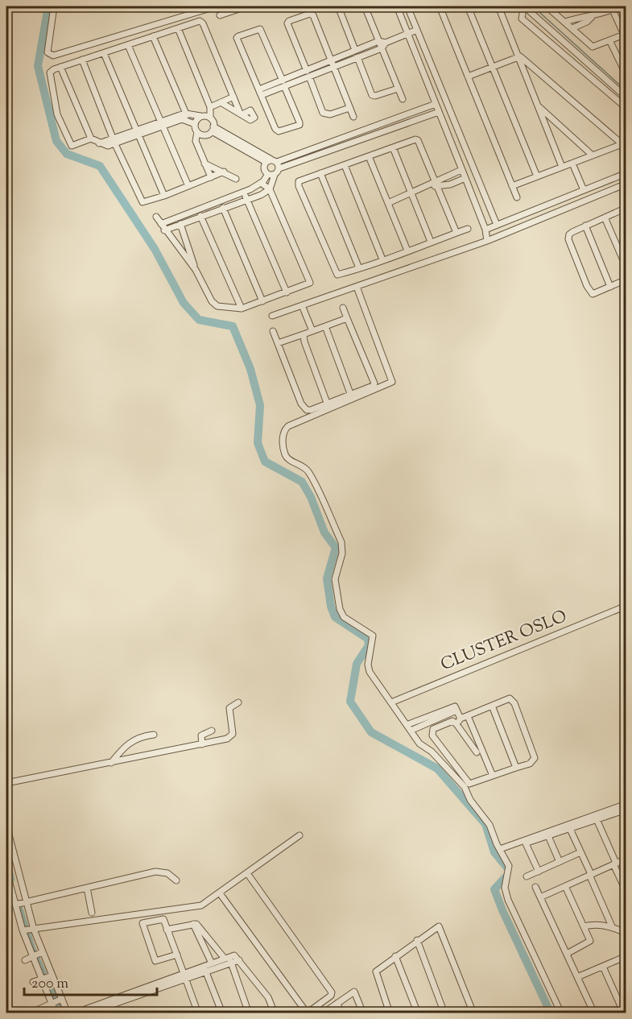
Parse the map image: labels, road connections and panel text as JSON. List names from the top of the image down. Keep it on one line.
{"streets":{"street":["CLUSTER OSLO"]},"scale_bar":"200 m"}
